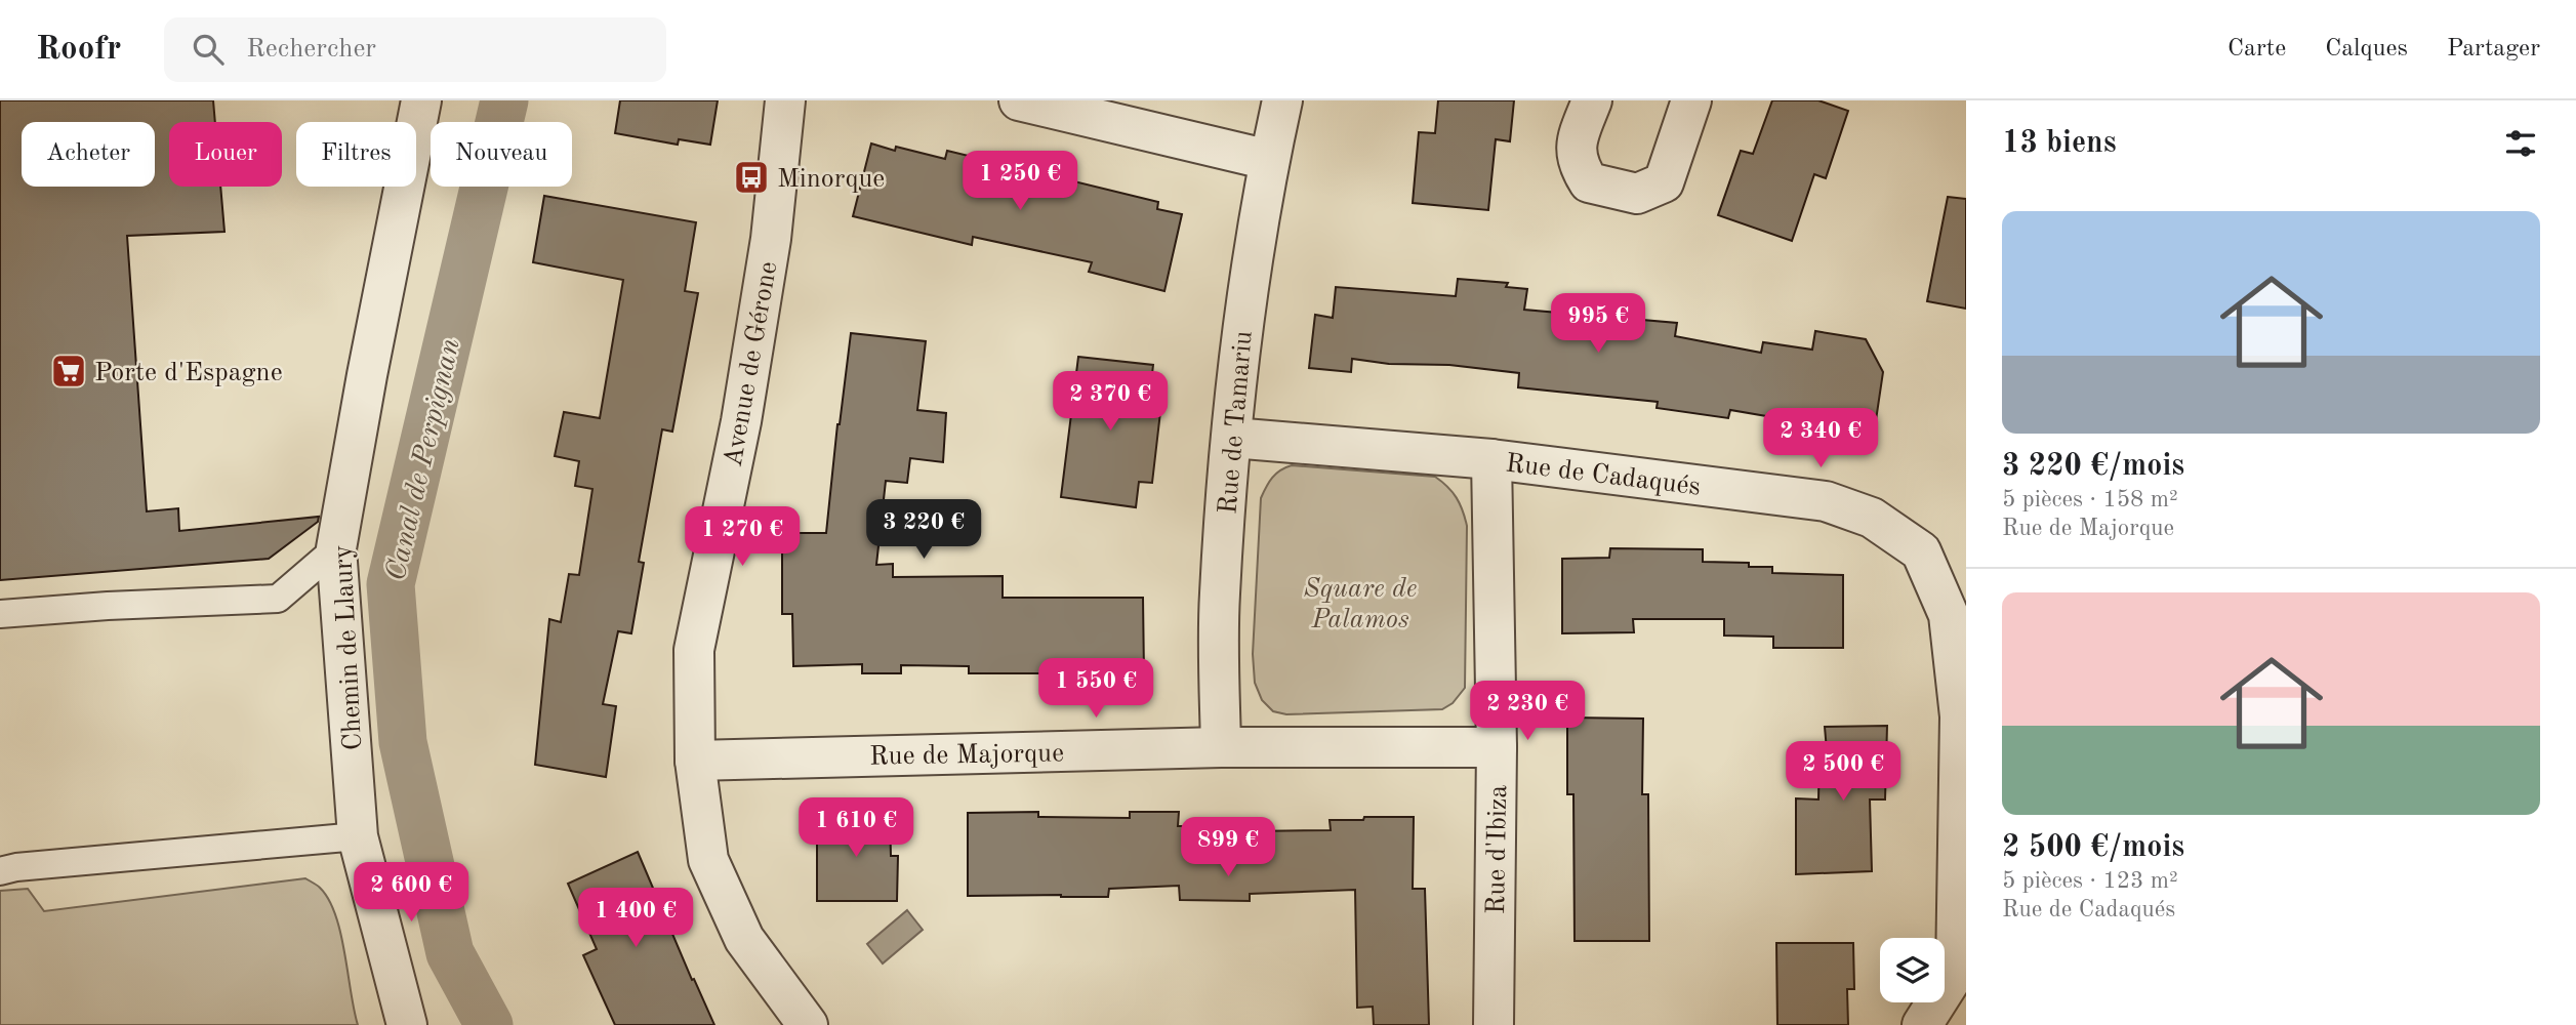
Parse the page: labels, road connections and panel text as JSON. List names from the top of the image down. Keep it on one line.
{"streets":{"street":["Avenue de Gérone","Rue de Tamariu","Rue de Cadaqués","Chemin de Llaury","Rue de Majorque","Rue d'Ibiza"]},"crossings":[["Avenue de Gérone","Rue de Majorque"],["Rue de Tamariu","Rue de Cadaqués"],["Rue de Tamariu","Rue de Majorque"],["Rue de Cadaqués","Rue d'Ibiza"],["Rue de Majorque","Rue d'Ibiza"]],"water":["Canal de Perpignan"],"parks":["Square de Palamos"],"places":{"bus stop":["Minorque"],"supermarket":["Porte d'Espagne"]},"page":{"header":"Roofr","search":"Rechercher","nav":["Carte","Calques","Partager"],"heading":"13 biens","chip":["Acheter","Louer","Filtres","Nouveau"],"price":["1 250 €","995 €","2 370 €","2 340 €","3 220 €","1 270 €","1 550 €","2 230 €","2 500 €","1 610 €","899 €","2 600 €","1 400 €"],"list":[{"name":"3 220 €/mois","note":"5 pièces · 158 m² · Rue de Majorque"},{"name":"2 500 €/mois","note":"5 pièces · 123 m² · Rue de Cadaqués"}]}}
